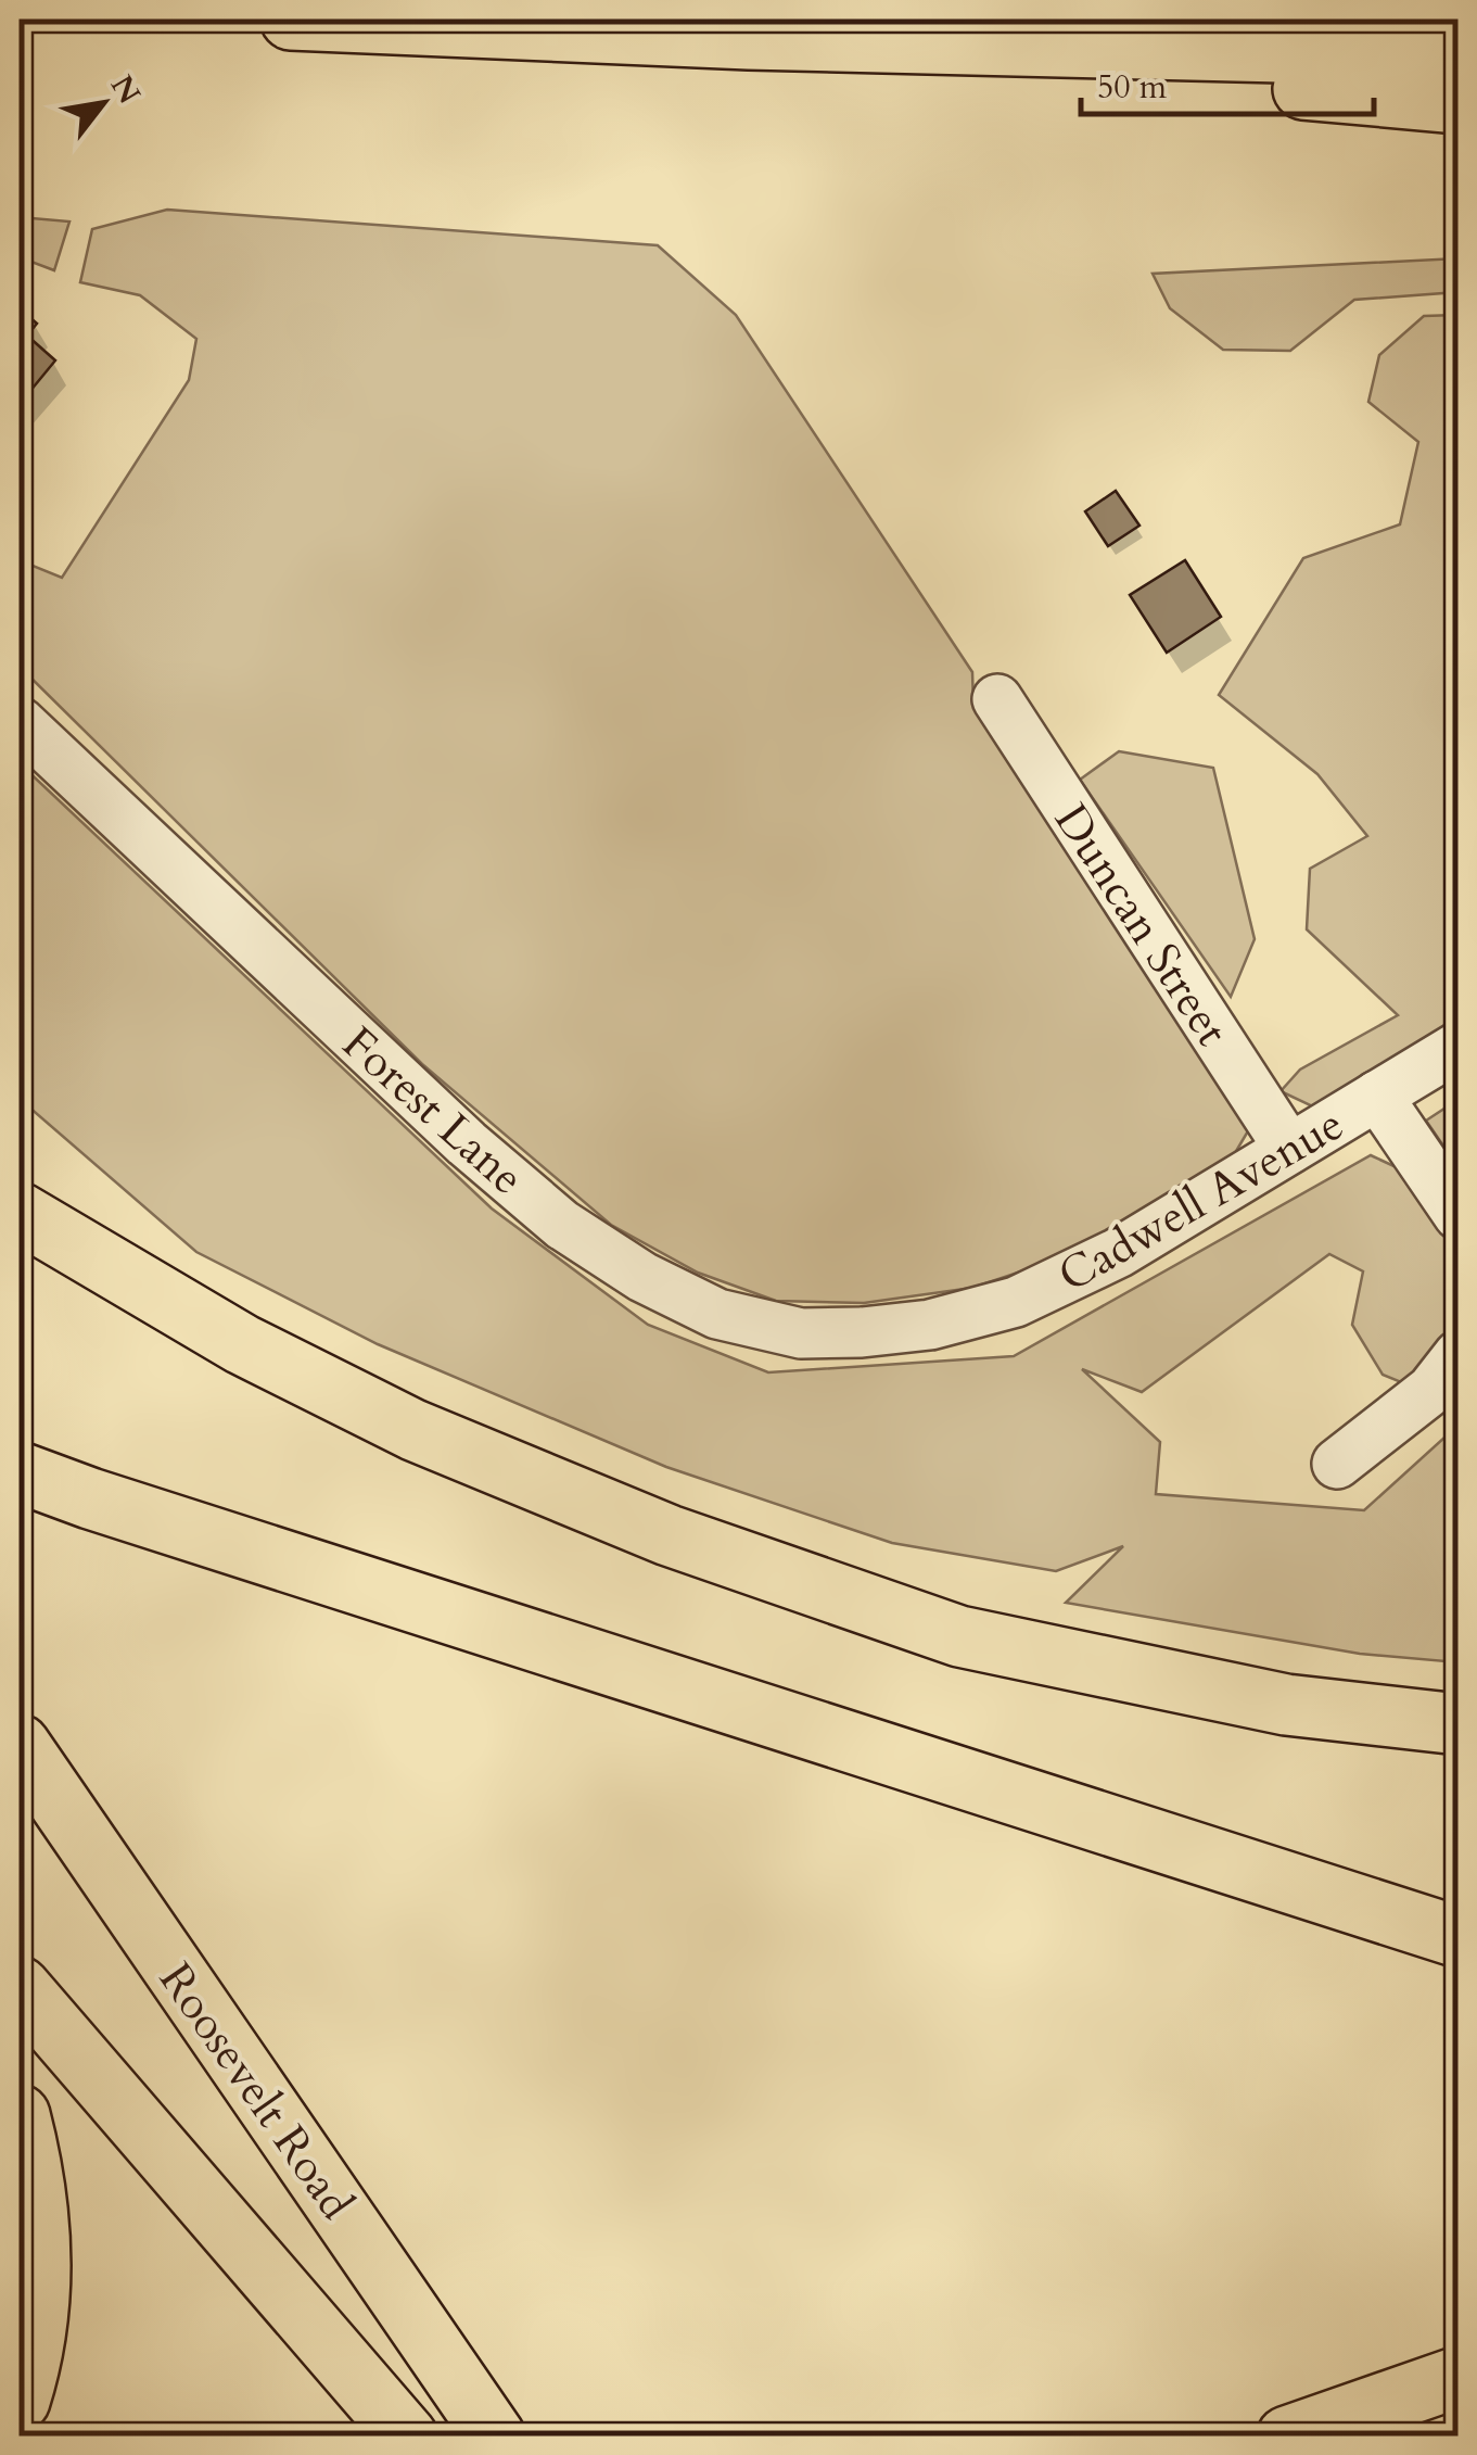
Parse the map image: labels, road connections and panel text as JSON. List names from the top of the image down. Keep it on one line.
{"streets":{"main road":["Roosevelt Road"],"street":["Duncan Street","Forest Lane","Cadwell Avenue"]},"crossings":[["Duncan Street","Cadwell Avenue"],["Forest Lane","Cadwell Avenue"]],"scale_bar":"50 m","north":"top right"}
